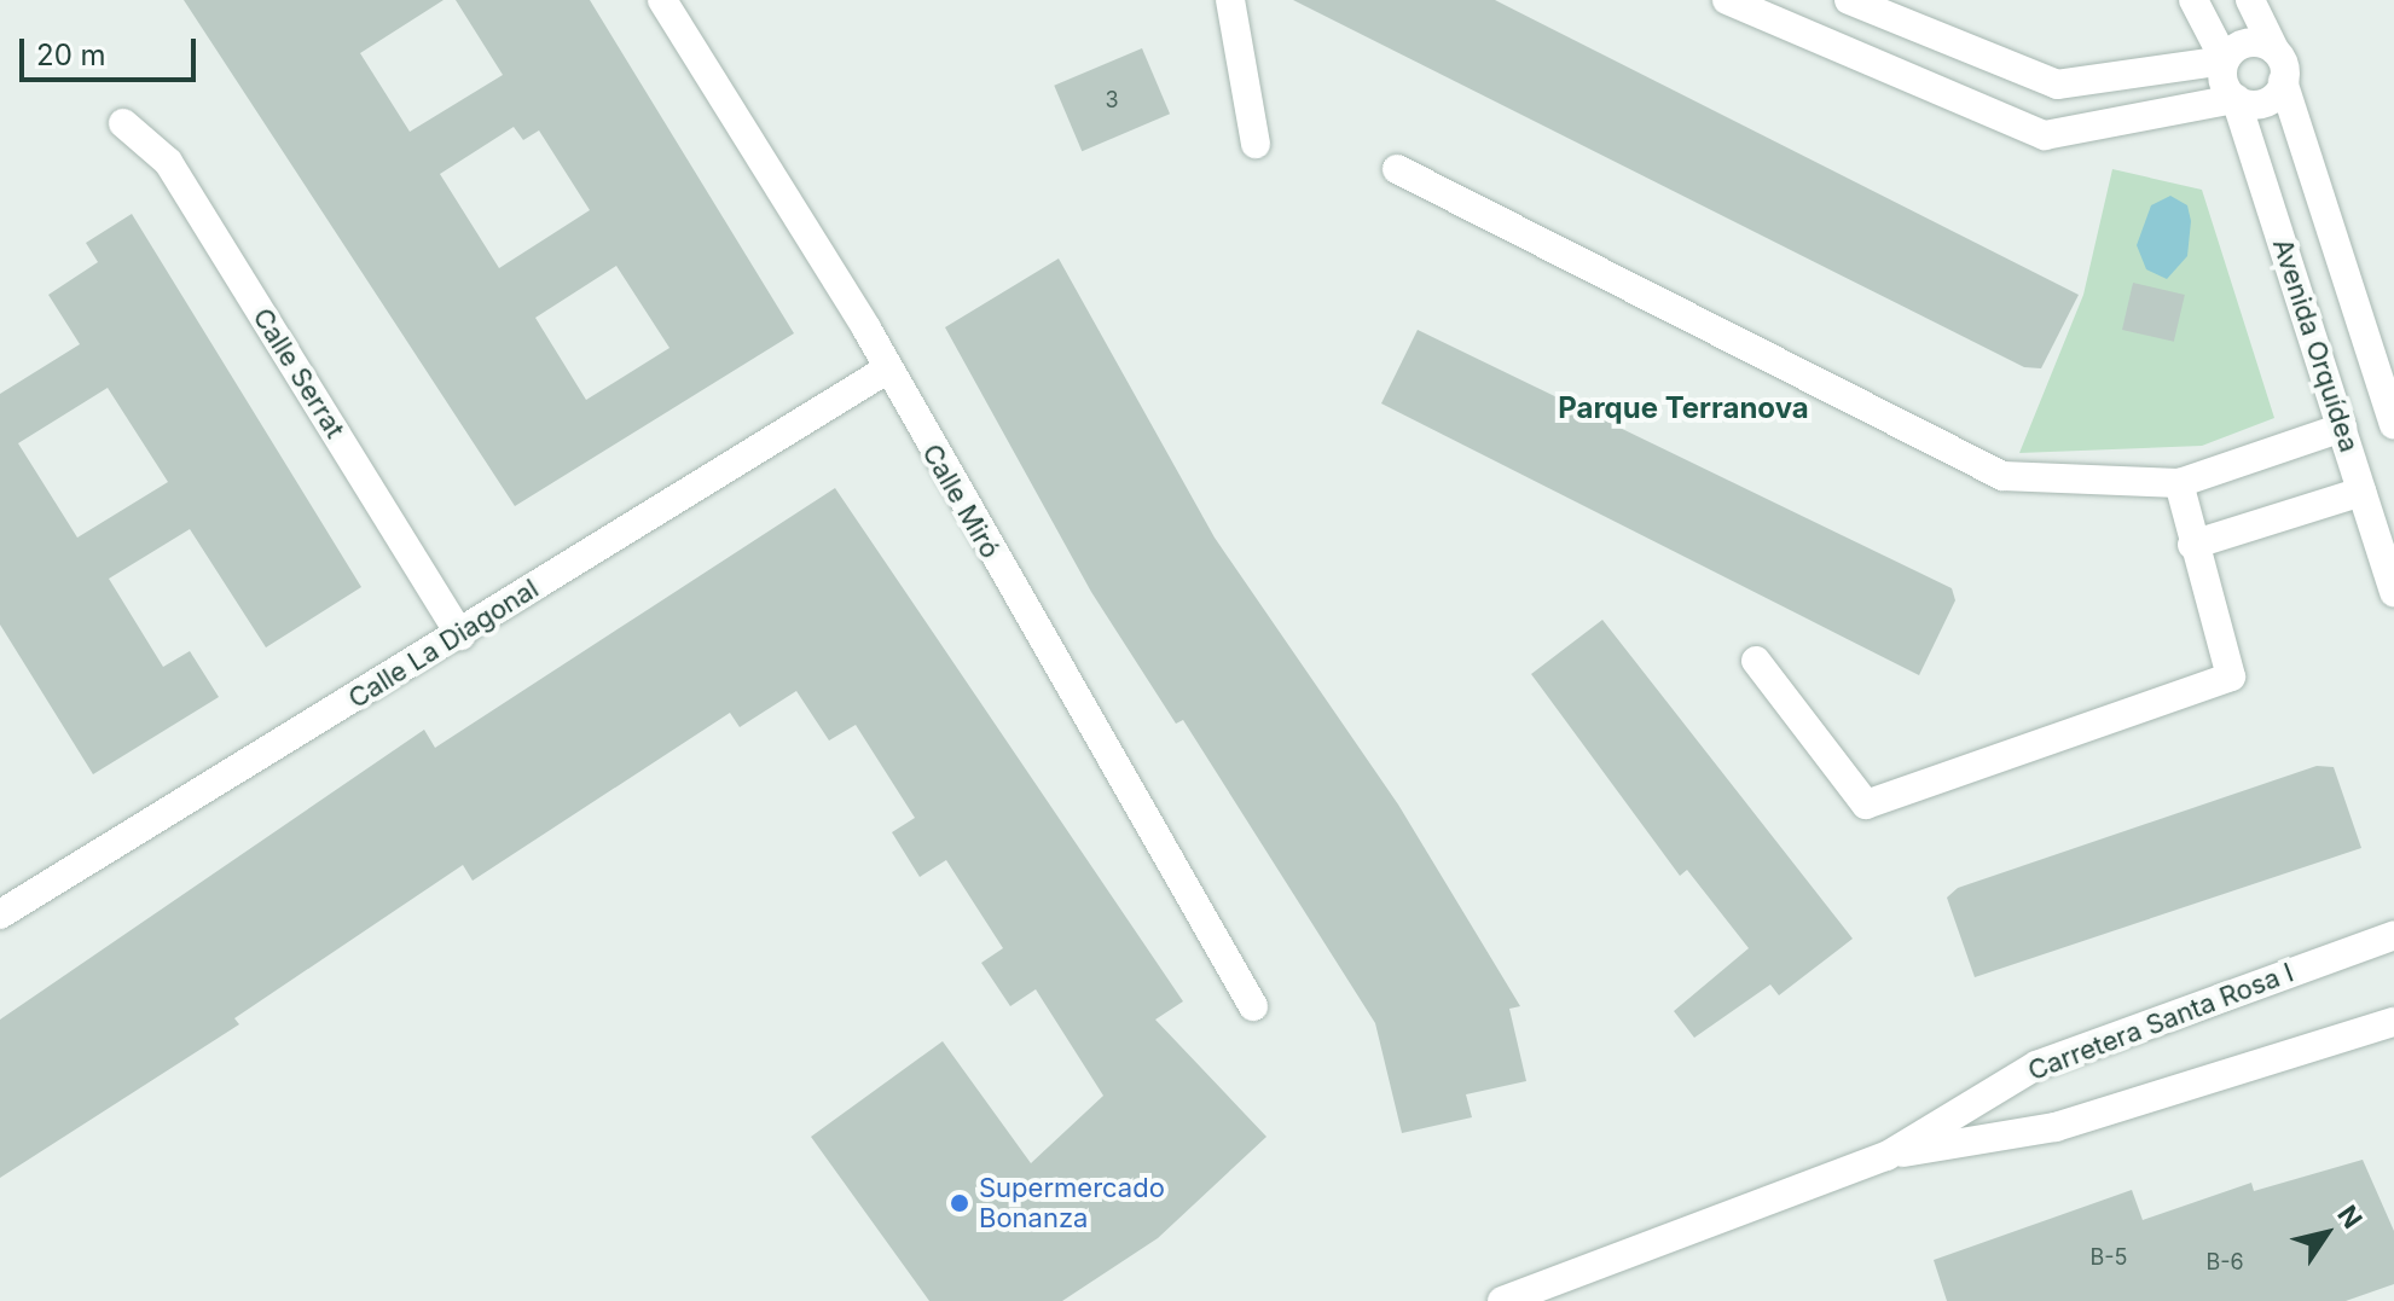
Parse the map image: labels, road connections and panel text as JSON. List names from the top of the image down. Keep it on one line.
{"streets":{"street":["Avenida Orquídea","Calle Serrat","Calle Miró","Calle La Diagonal","Carretera Santa Rosa I"]},"crossings":[["Calle Serrat","Calle La Diagonal"],["Calle Miró","Calle La Diagonal"]],"districts":["Parque Terranova"],"places":["Supermercado Bonanza"],"house_numbers":["3","B-5","B-6"],"scale_bar":"20 m","north":"top right"}
